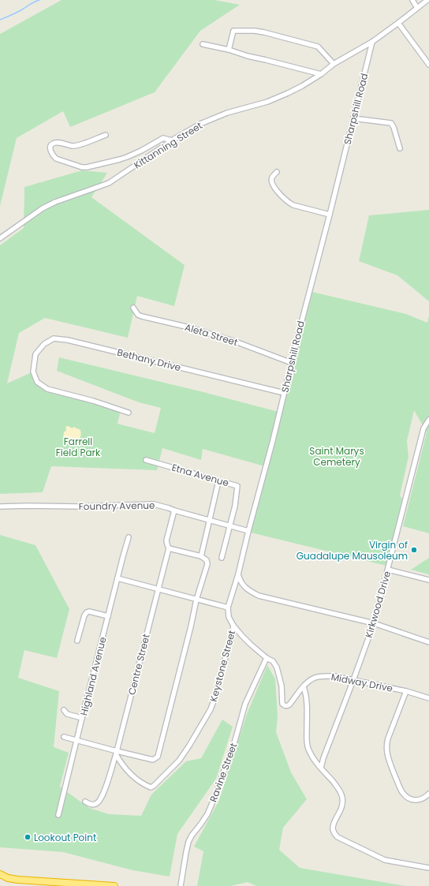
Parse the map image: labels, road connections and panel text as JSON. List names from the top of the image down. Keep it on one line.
{"streets":{"street":["Sharpshill Road","Kittanning Street","Aleta Street","Bethany Drive","Etna Avenue","Foundry Avenue","Kirkwood Drive","Centre Street","Keystone Street","Highland Avenue","Midway Drive","Ravine Street"]},"crossings":[["Sharpshill Road","Kittanning Street"],["Sharpshill Road","Aleta Street"],["Sharpshill Road","Bethany Drive"],["Sharpshill Road","Foundry Avenue"],["Etna Avenue","Foundry Avenue"],["Foundry Avenue","Centre Street"],["Kirkwood Drive","Midway Drive"],["Centre Street","Keystone Street"],["Midway Drive","Ravine Street"]],"parks":["Farrell Field Park","Saint Marys Cemetery"],"places":["Virgin of Guadalupe Mausoleum","Lookout Point"]}
